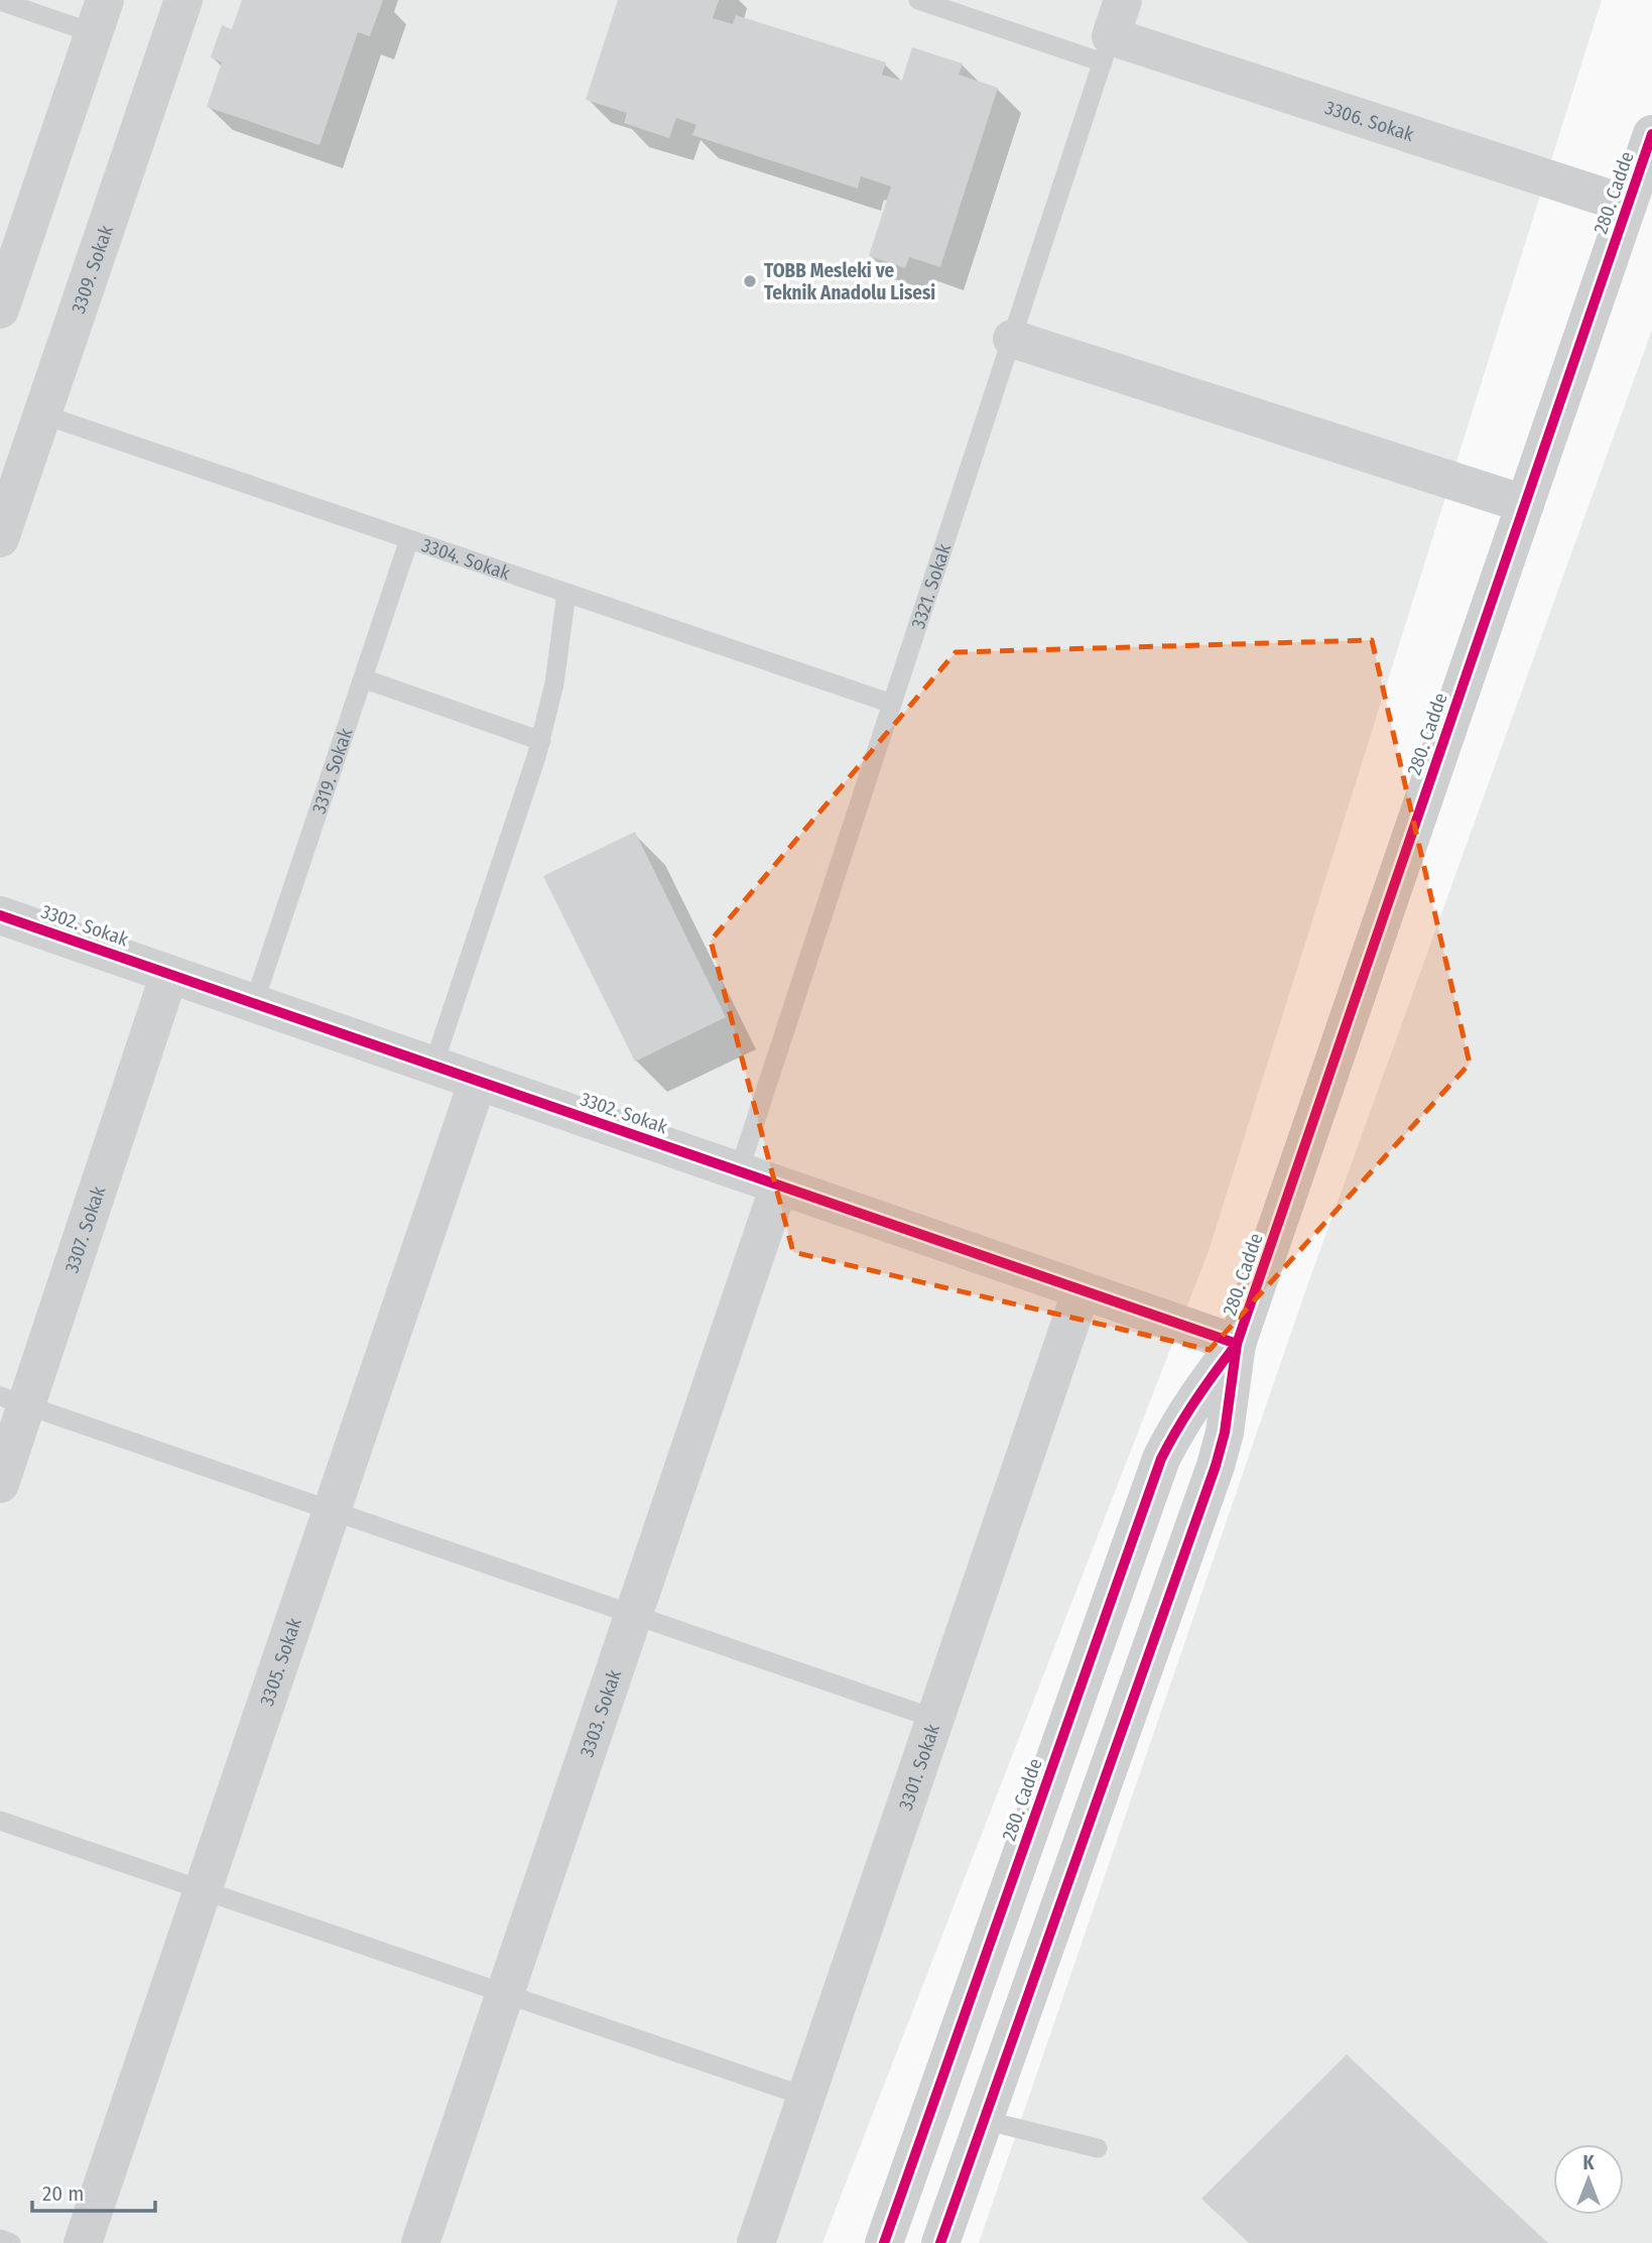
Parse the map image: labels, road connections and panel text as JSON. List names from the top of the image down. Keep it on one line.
{"streets":{"street":["3306. Sokak","280. Cadde","3309. Sokak","3321. Sokak","3302. Sokak","3307. Sokak","3305. Sokak","3303. Sokak","3301. Sokak"],"lane":["3304. Sokak","3319. Sokak"]},"crossings":[["3306. Sokak","280. Cadde"],["3306. Sokak","3321. Sokak"],["280. Cadde","3302. Sokak"],["3309. Sokak","3304. Sokak"],["3304. Sokak","3321. Sokak"],["3304. Sokak","3319. Sokak"],["3321. Sokak","3302. Sokak"],["3319. Sokak","3302. Sokak"],["3302. Sokak","3307. Sokak"],["3302. Sokak","3305. Sokak"],["3302. Sokak","3303. Sokak"],["3302. Sokak","3301. Sokak"]],"places":["TOBB Mesleki ve Teknik Anadolu Lisesi"],"scale_bar":"20 m","north":"top"}
